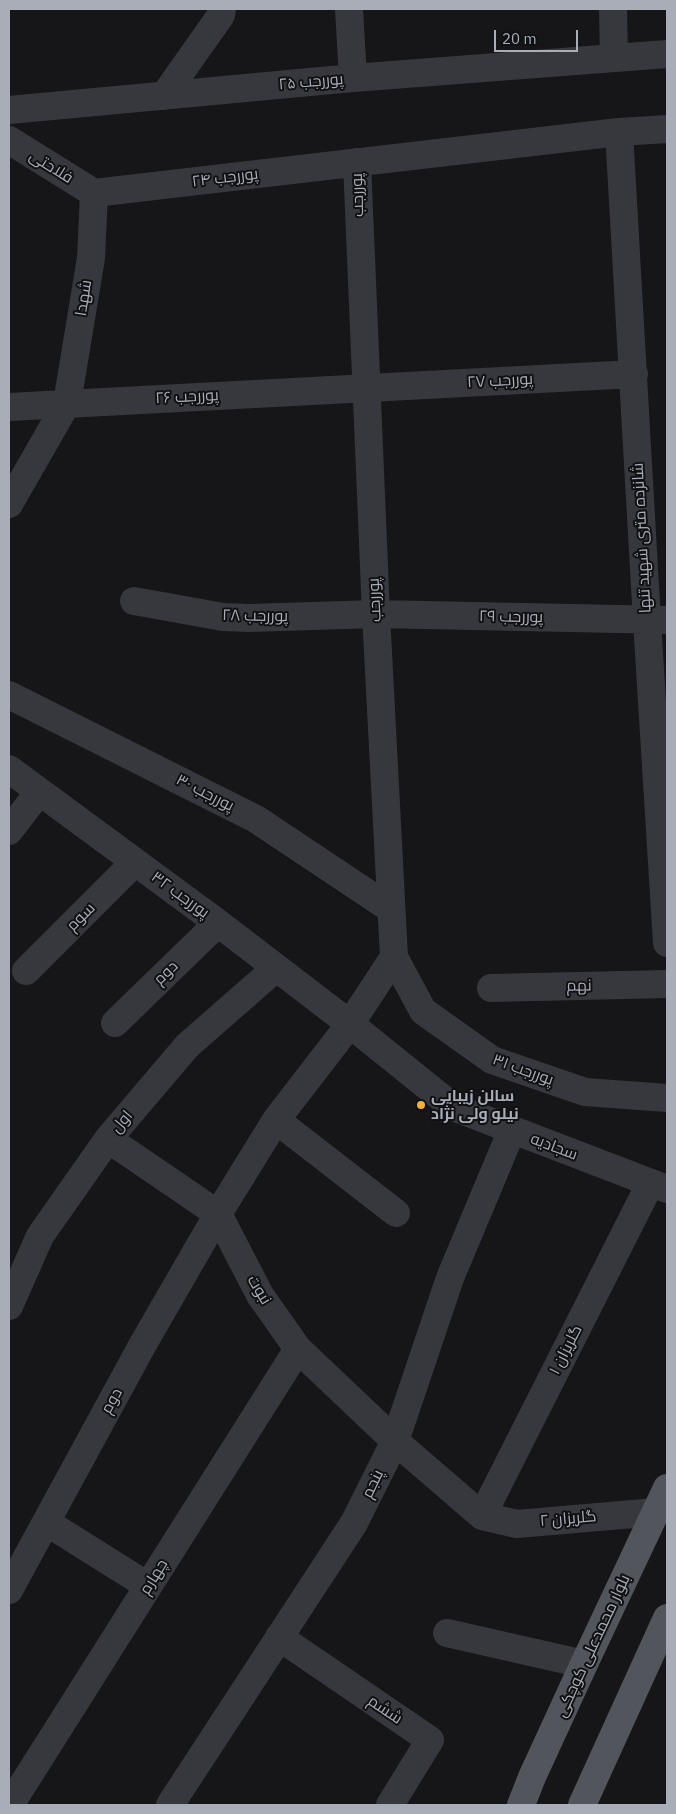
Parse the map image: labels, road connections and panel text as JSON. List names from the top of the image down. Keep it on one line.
{"streets":{"main road":["بلوار محمدعلی کوچکی"],"street":["پوررجب ۲۵","فلاحتی","پوررجب ۲۴","پوررجب","شهدا","پوررجب ۲۷","پوررجب ۲۶","شانزده متری شهید تنها","پوررجب ۲۸","پوررجب ۲۹","پوررجب ۳۰","پوررجب ۳۲","سوم","دوم","نهم","پوررجب ۳۱","اول","سجادیه","نبوت","گلریزان ۱","پنجم","گلریزان ۲","چهارم","ششم"]},"crossings":[["فلاحتی","پوررجب ۲۴"],["فلاحتی","شهدا"],["پوررجب ۲۴","پوررجب"],["پوررجب ۲۴","شهدا"],["پوررجب","پوررجب ۲۷"],["پوررجب","پوررجب ۲۶"],["پوررجب","پوررجب ۲۸"],["پوررجب","پوررجب ۲۹"],["پوررجب","پوررجب ۳۰"],["پوررجب","پوررجب ۳۱"],["شهدا","پوررجب ۲۶"],["پوررجب ۲۷","پوررجب ۲۶"],["پوررجب ۲۷","شانزده متری شهید تنها"],["شانزده متری شهید تنها","پوررجب ۲۹"],["پوررجب ۲۸","پوررجب ۲۹"],["پوررجب ۳۲","سوم"],["پوررجب ۳۲","دوم"],["پوررجب ۳۲","اول"],["پوررجب ۳۲","سجادیه"],["دوم","نبوت"],["سجادیه","گلریزان ۱"],["سجادیه","پنجم"],["نبوت","گلریزان ۱"],["نبوت","پنجم"],["نبوت","گلریزان ۲"],["نبوت","چهارم"],["گلریزان ۱","گلریزان ۲"],["پنجم","ششم"],["گلریزان ۲","بلوار محمدعلی کوچکی"]],"places":["سالن زیبایی نیلو ولی نژاد"],"scale_bar":"20 m"}
